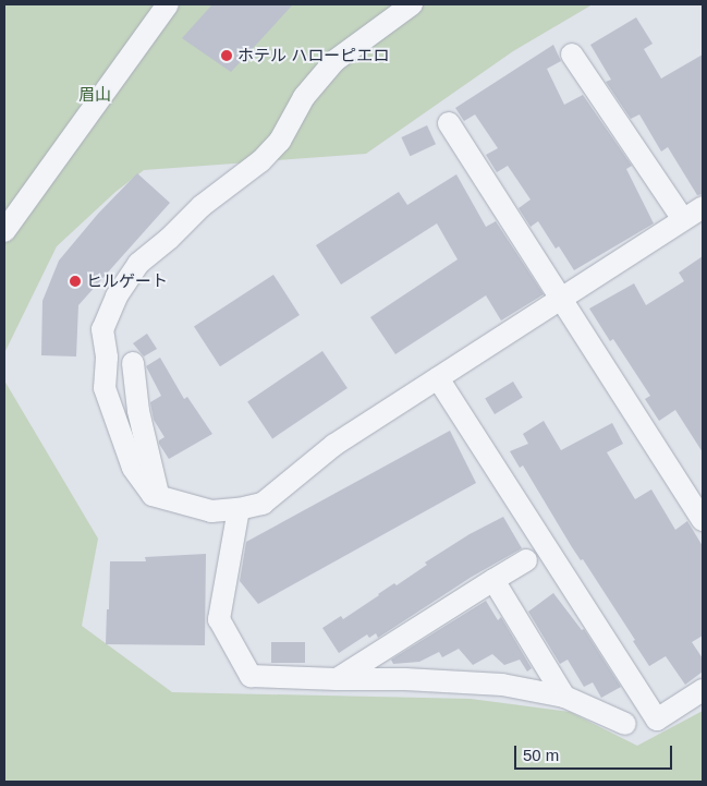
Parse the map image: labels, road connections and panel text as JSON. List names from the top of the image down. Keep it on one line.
{"parks":["眉山"],"places":["ホテル ハローピエロ","ヒルゲート"],"scale_bar":"50 m"}
